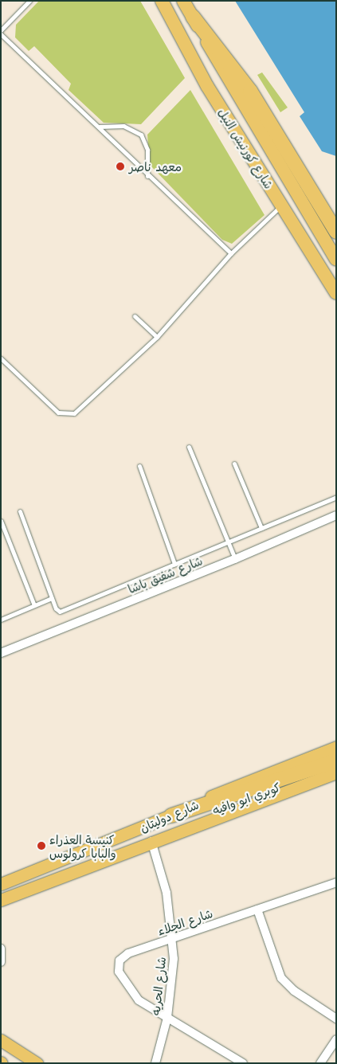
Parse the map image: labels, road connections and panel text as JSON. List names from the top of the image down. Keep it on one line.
{"streets":{"highway":["شارع كورنيش النيل"],"main road":["كوبري ابو وافيه","شارع دوليتان"],"street":["شارع شفيق باشا","شارع الجلاء","شارع الحريه"]},"crossings":[["شارع دوليتان","شارع الحريه"],["شارع الجلاء","شارع الحريه"]],"places":["معهد ناصر","كنيسة العذراء والبابا كرولوس"]}
